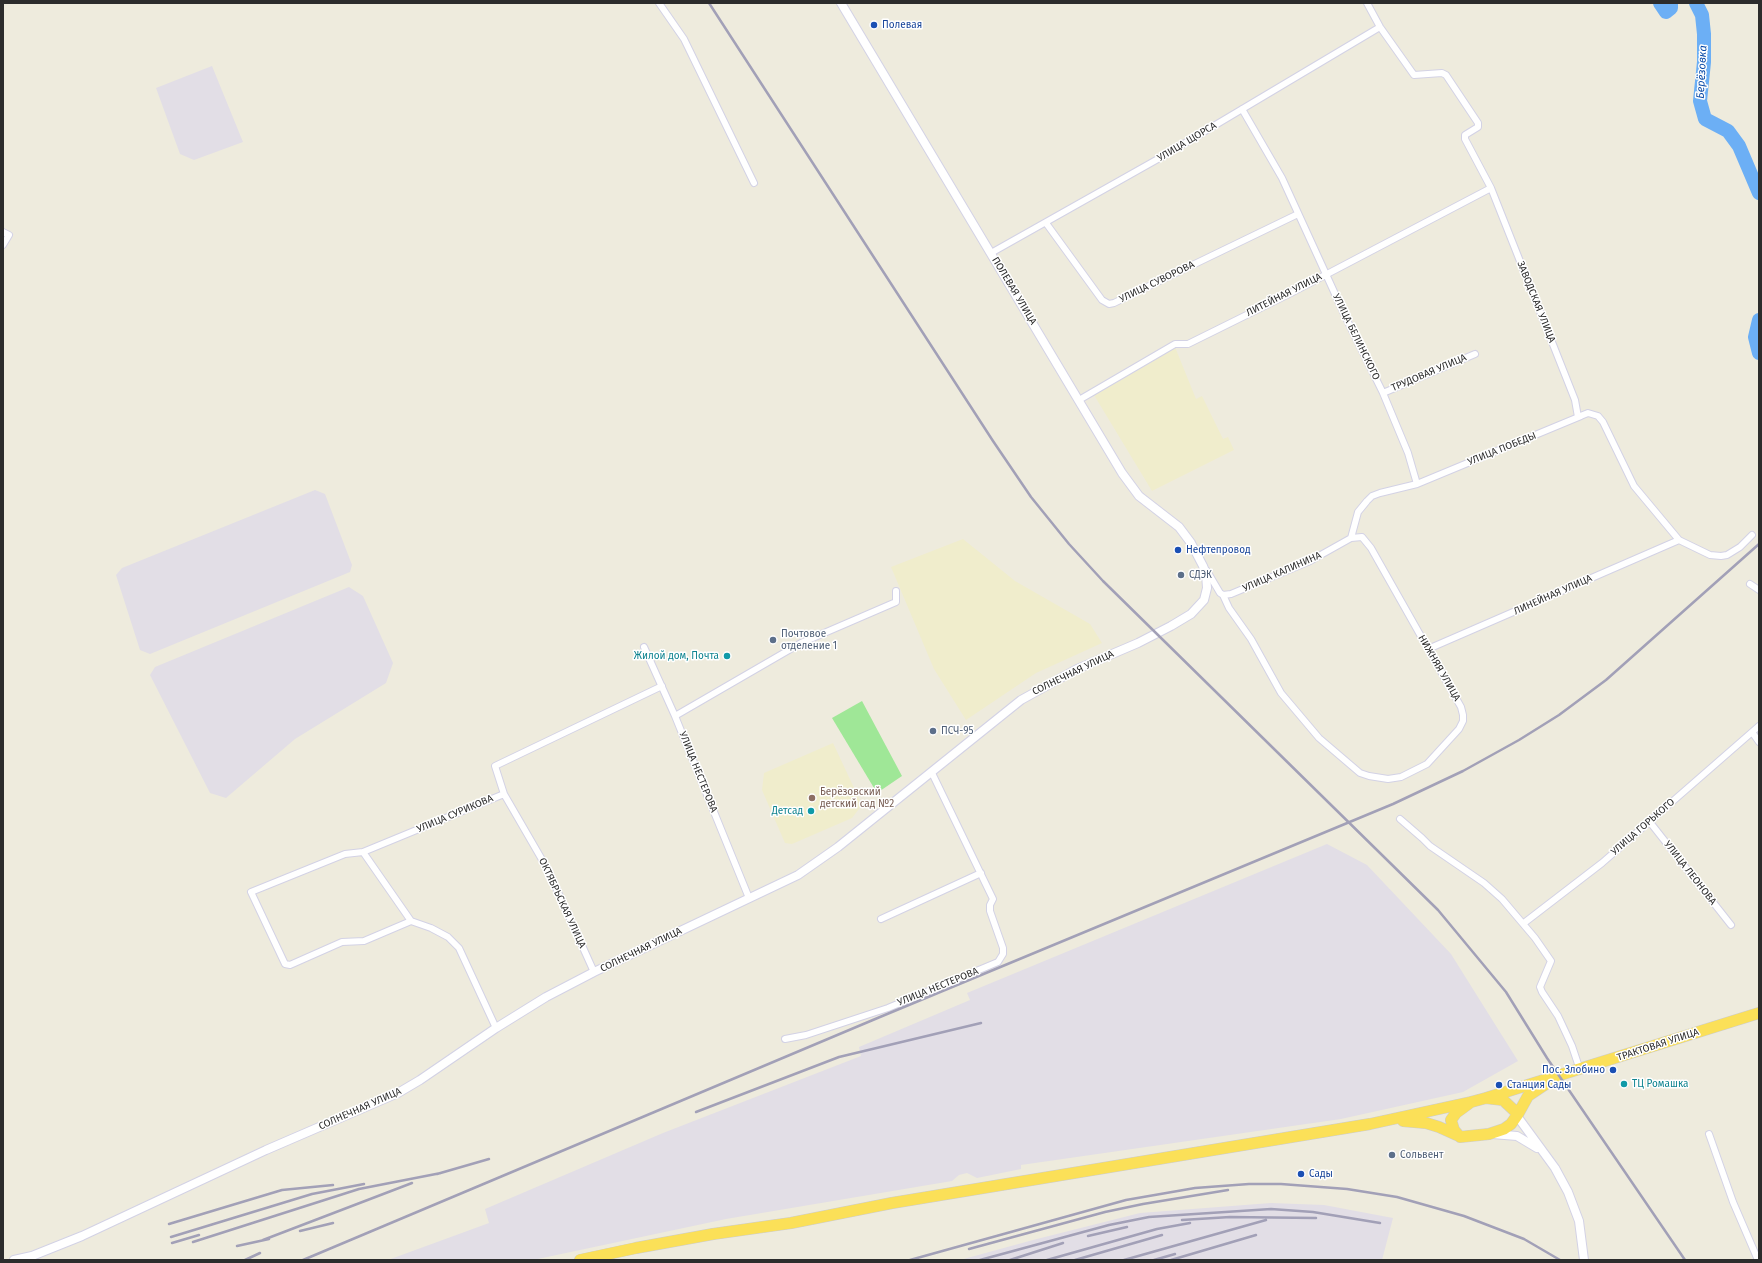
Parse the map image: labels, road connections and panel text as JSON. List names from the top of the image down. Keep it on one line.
{"streets":{"highway":["ТРАКТОВАЯ УЛИЦА"],"street":["УЛИЦА ЩОРСА","УЛИЦА СУВОРОВА","ПОЛЕВАЯ УЛИЦА","ЛИТЕЙНАЯ УЛИЦА","ЗАВОДСКАЯ УЛИЦА","УЛИЦА БЕЛИНСКОГО","ТРУДОВАЯ УЛИЦА","УЛИЦА ПОБЕДЫ","УЛИЦА КАЛИНИНА","ЛИНЕЙНАЯ УЛИЦА","НИЖНЯЯ УЛИЦА","СОЛНЕЧНАЯ УЛИЦА","УЛИЦА НЕСТЕРОВА","УЛИЦА СУРИКОВА","УЛИЦА ГОРЬКОГО","УЛИЦА ЛЕОНОВА","ОКТЯБРЬСКАЯ УЛИЦА"]},"crossings":[["УЛИЦА ЩОРСА","УЛИЦА СУВОРОВА"],["УЛИЦА ЩОРСА","ПОЛЕВАЯ УЛИЦА"],["УЛИЦА ЩОРСА","ЗАВОДСКАЯ УЛИЦА"],["УЛИЦА ЩОРСА","УЛИЦА БЕЛИНСКОГО"],["УЛИЦА СУВОРОВА","УЛИЦА БЕЛИНСКОГО"],["ПОЛЕВАЯ УЛИЦА","ЛИТЕЙНАЯ УЛИЦА"],["ПОЛЕВАЯ УЛИЦА","СОЛНЕЧНАЯ УЛИЦА"],["ЛИТЕЙНАЯ УЛИЦА","ЗАВОДСКАЯ УЛИЦА"],["ЛИТЕЙНАЯ УЛИЦА","УЛИЦА БЕЛИНСКОГО"],["ЗАВОДСКАЯ УЛИЦА","УЛИЦА ПОБЕДЫ"],["УЛИЦА БЕЛИНСКОГО","ТРУДОВАЯ УЛИЦА"],["УЛИЦА БЕЛИНСКОГО","УЛИЦА ПОБЕДЫ"],["УЛИЦА ПОБЕДЫ","ЛИНЕЙНАЯ УЛИЦА"],["УЛИЦА КАЛИНИНА","НИЖНЯЯ УЛИЦА"],["ЛИНЕЙНАЯ УЛИЦА","НИЖНЯЯ УЛИЦА"],["СОЛНЕЧНАЯ УЛИЦА","УЛИЦА НЕСТЕРОВА"],["СОЛНЕЧНАЯ УЛИЦА","ОКТЯБРЬСКАЯ УЛИЦА"],["УЛИЦА НЕСТЕРОВА","УЛИЦА СУРИКОВА"],["УЛИЦА СУРИКОВА","ОКТЯБРЬСКАЯ УЛИЦА"],["УЛИЦА ГОРЬКОГО","УЛИЦА ЛЕОНОВА"]],"water":["Берёзовка"],"places":["Полевая","Нефтепровод","СДЭК","Почтовое отделение 1","Жилой дом, Почта","ПСЧ-95","Берёзовский детский сад №2","Детсад","Пос. Злобино","ТЦ Ромашка","Станция Сады","Сольвент","Сады"]}
